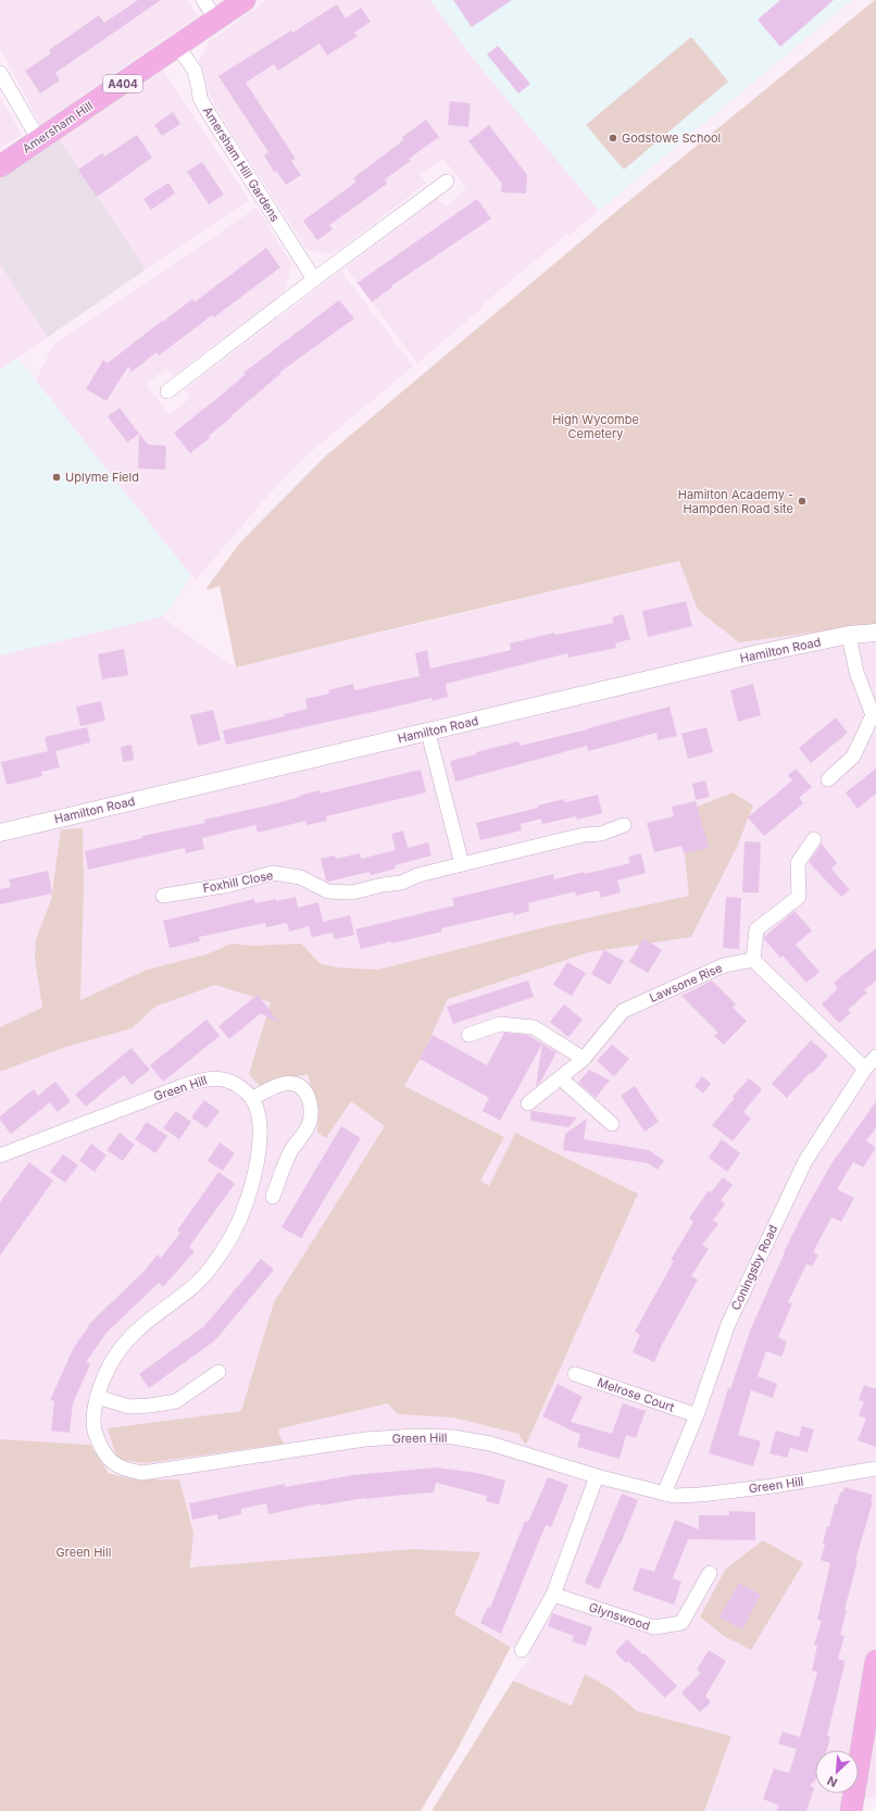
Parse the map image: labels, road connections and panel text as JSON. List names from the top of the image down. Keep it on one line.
{"streets":{"main road":["A404","Amersham Hill"],"street":["Amersham Hill Gardens","Hamilton Road","Foxhill Close","Lawsone Rise","Green Hill","Coningsby Road","Melrose Court","Glynswood"]},"crossings":[["Amersham Hill","Amersham Hill Gardens"],["Green Hill","Coningsby Road"],["Coningsby Road","Melrose Court"]],"parks":["High Wycombe Cemetery","Green Hill"],"places":["Godstowe School","Uplyme Field","Hamilton Academy - Hampden Road site"],"north":"bottom left"}
